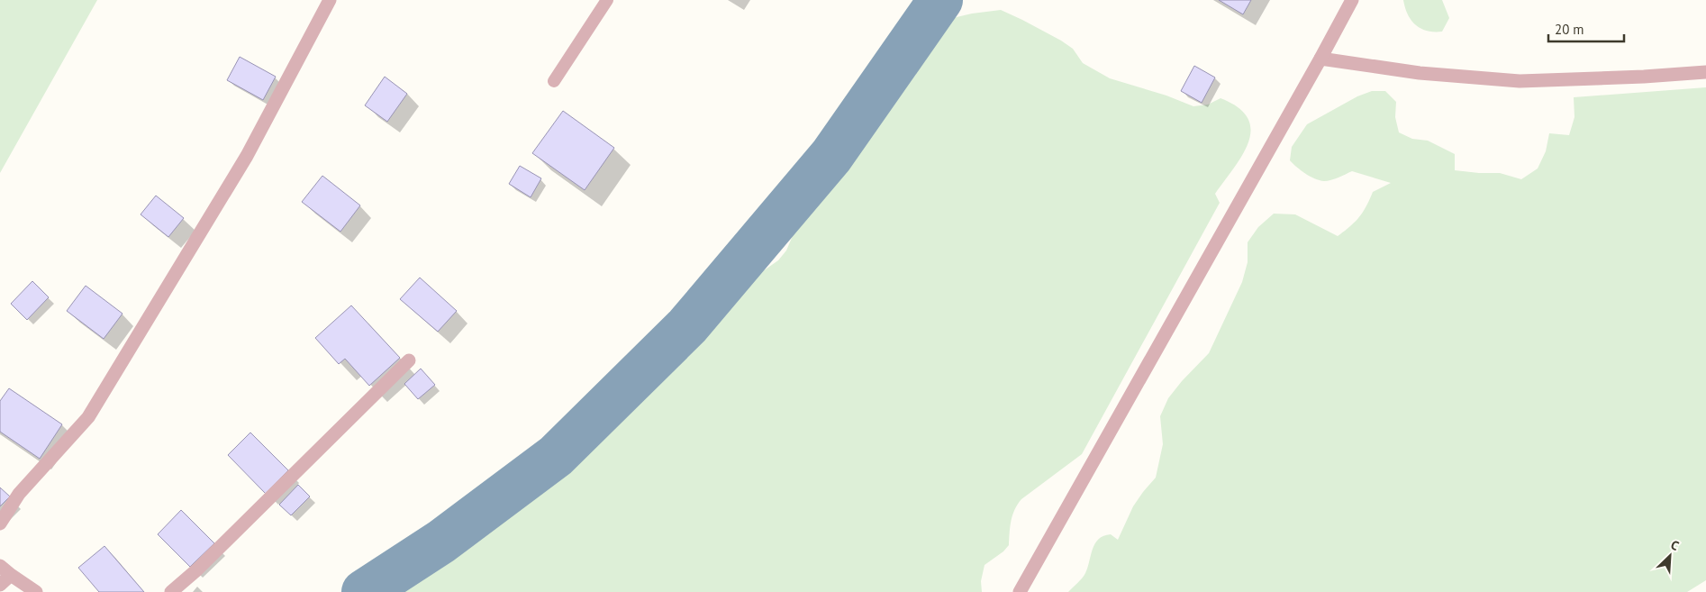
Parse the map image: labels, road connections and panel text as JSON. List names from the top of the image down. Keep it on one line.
{"scale_bar":"20 m","north":"top right"}
